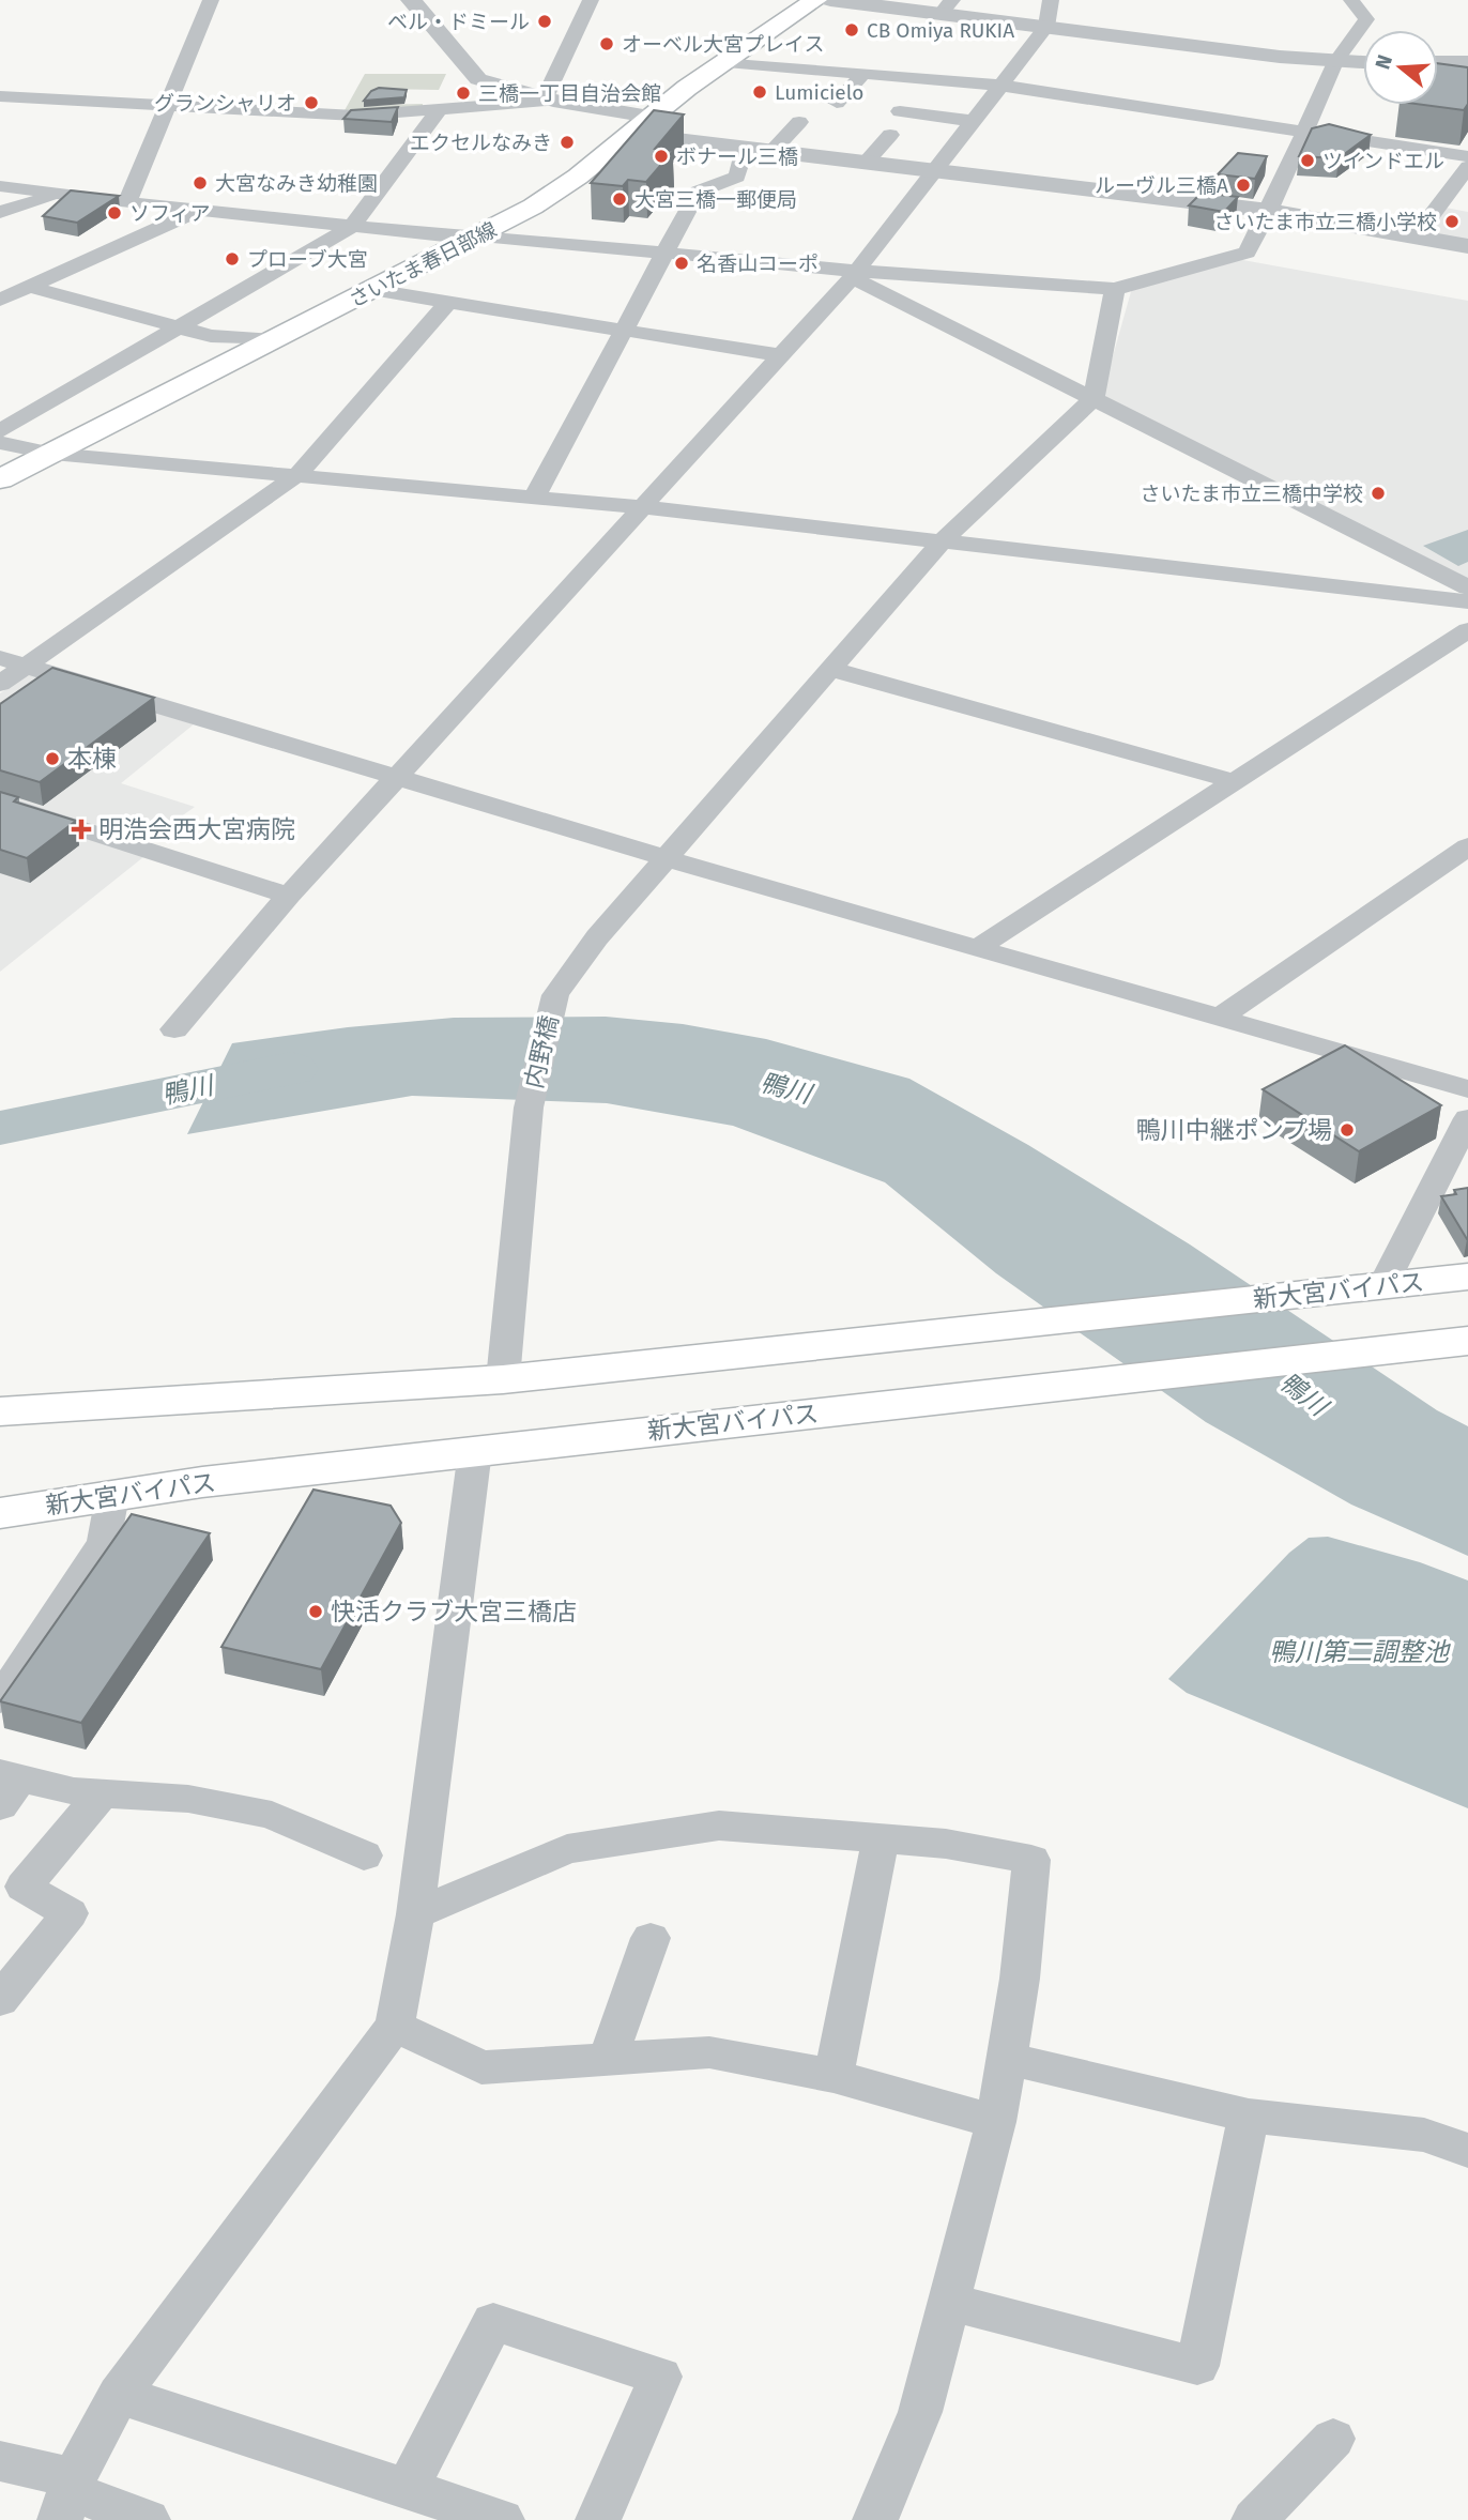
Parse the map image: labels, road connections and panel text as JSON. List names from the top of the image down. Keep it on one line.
{"streets":{"main road":["さいたま春日部線","新大宮バイパス"],"street":["内野橋"]},"crossings":[["内野橋","新大宮バイパス"]],"water":["鴨川","鴨川第二調整池"],"places":{"other":["ベル・ドミール","CB Omiya RUKIA","オーベル大宮プレイス","Lumicielo","三橋一丁目自治会館","グランシャリオ","エクセルなみき","ボナール三橋","ツインドエル","大宮なみき幼稚園","ルーヴル三橋A","大宮三橋一郵便局","ソフィア","さいたま市立三橋小学校","プローブ大宮","名香山コーポ","さいたま市立三橋中学校","本棟","鴨川中継ポンプ場","快活クラブ大宮三橋店"],"health":["明浩会西大宮病院"]},"north":"left"}
